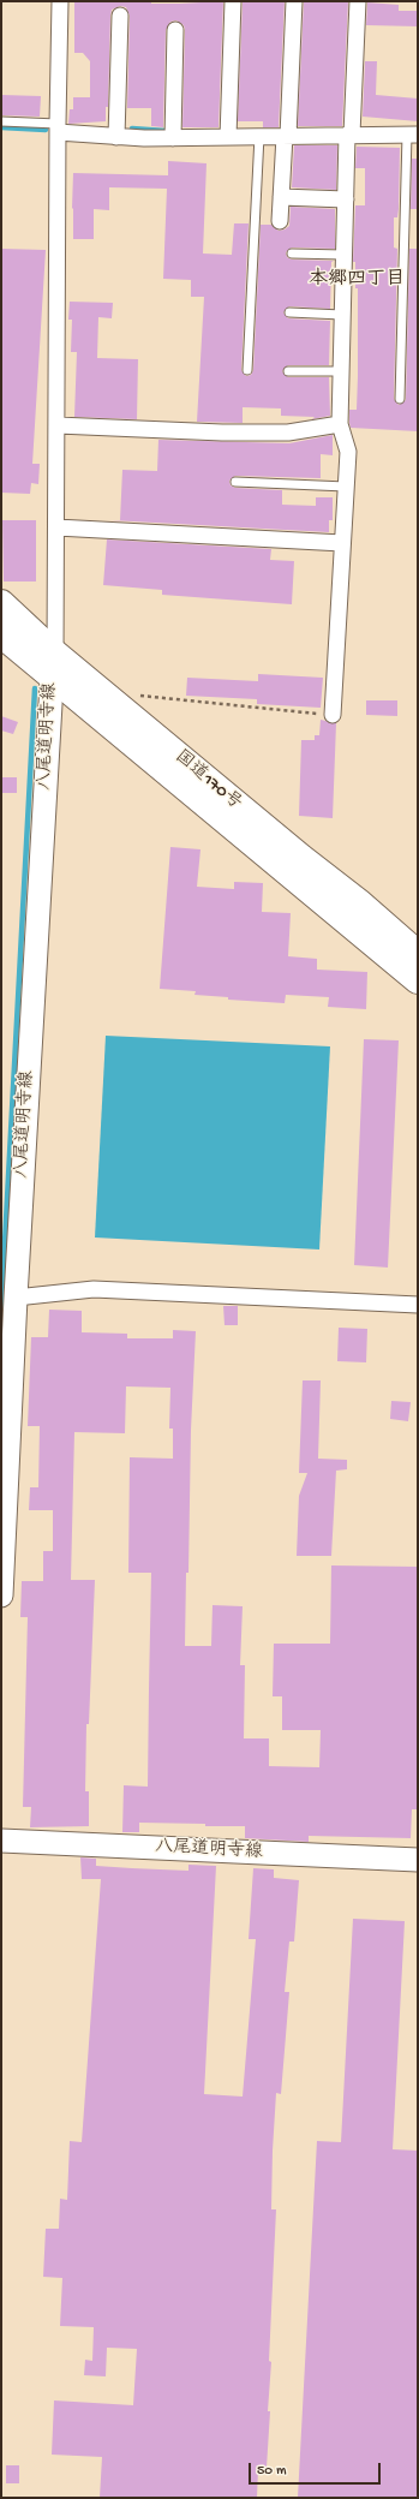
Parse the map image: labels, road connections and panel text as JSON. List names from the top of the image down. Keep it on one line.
{"streets":{"highway":["国道170号"],"main road":["八尾道明寺線"]},"crossings":[["八尾道明寺線","国道170号"]],"districts":["本郷四丁目"],"scale_bar":"50 m"}
